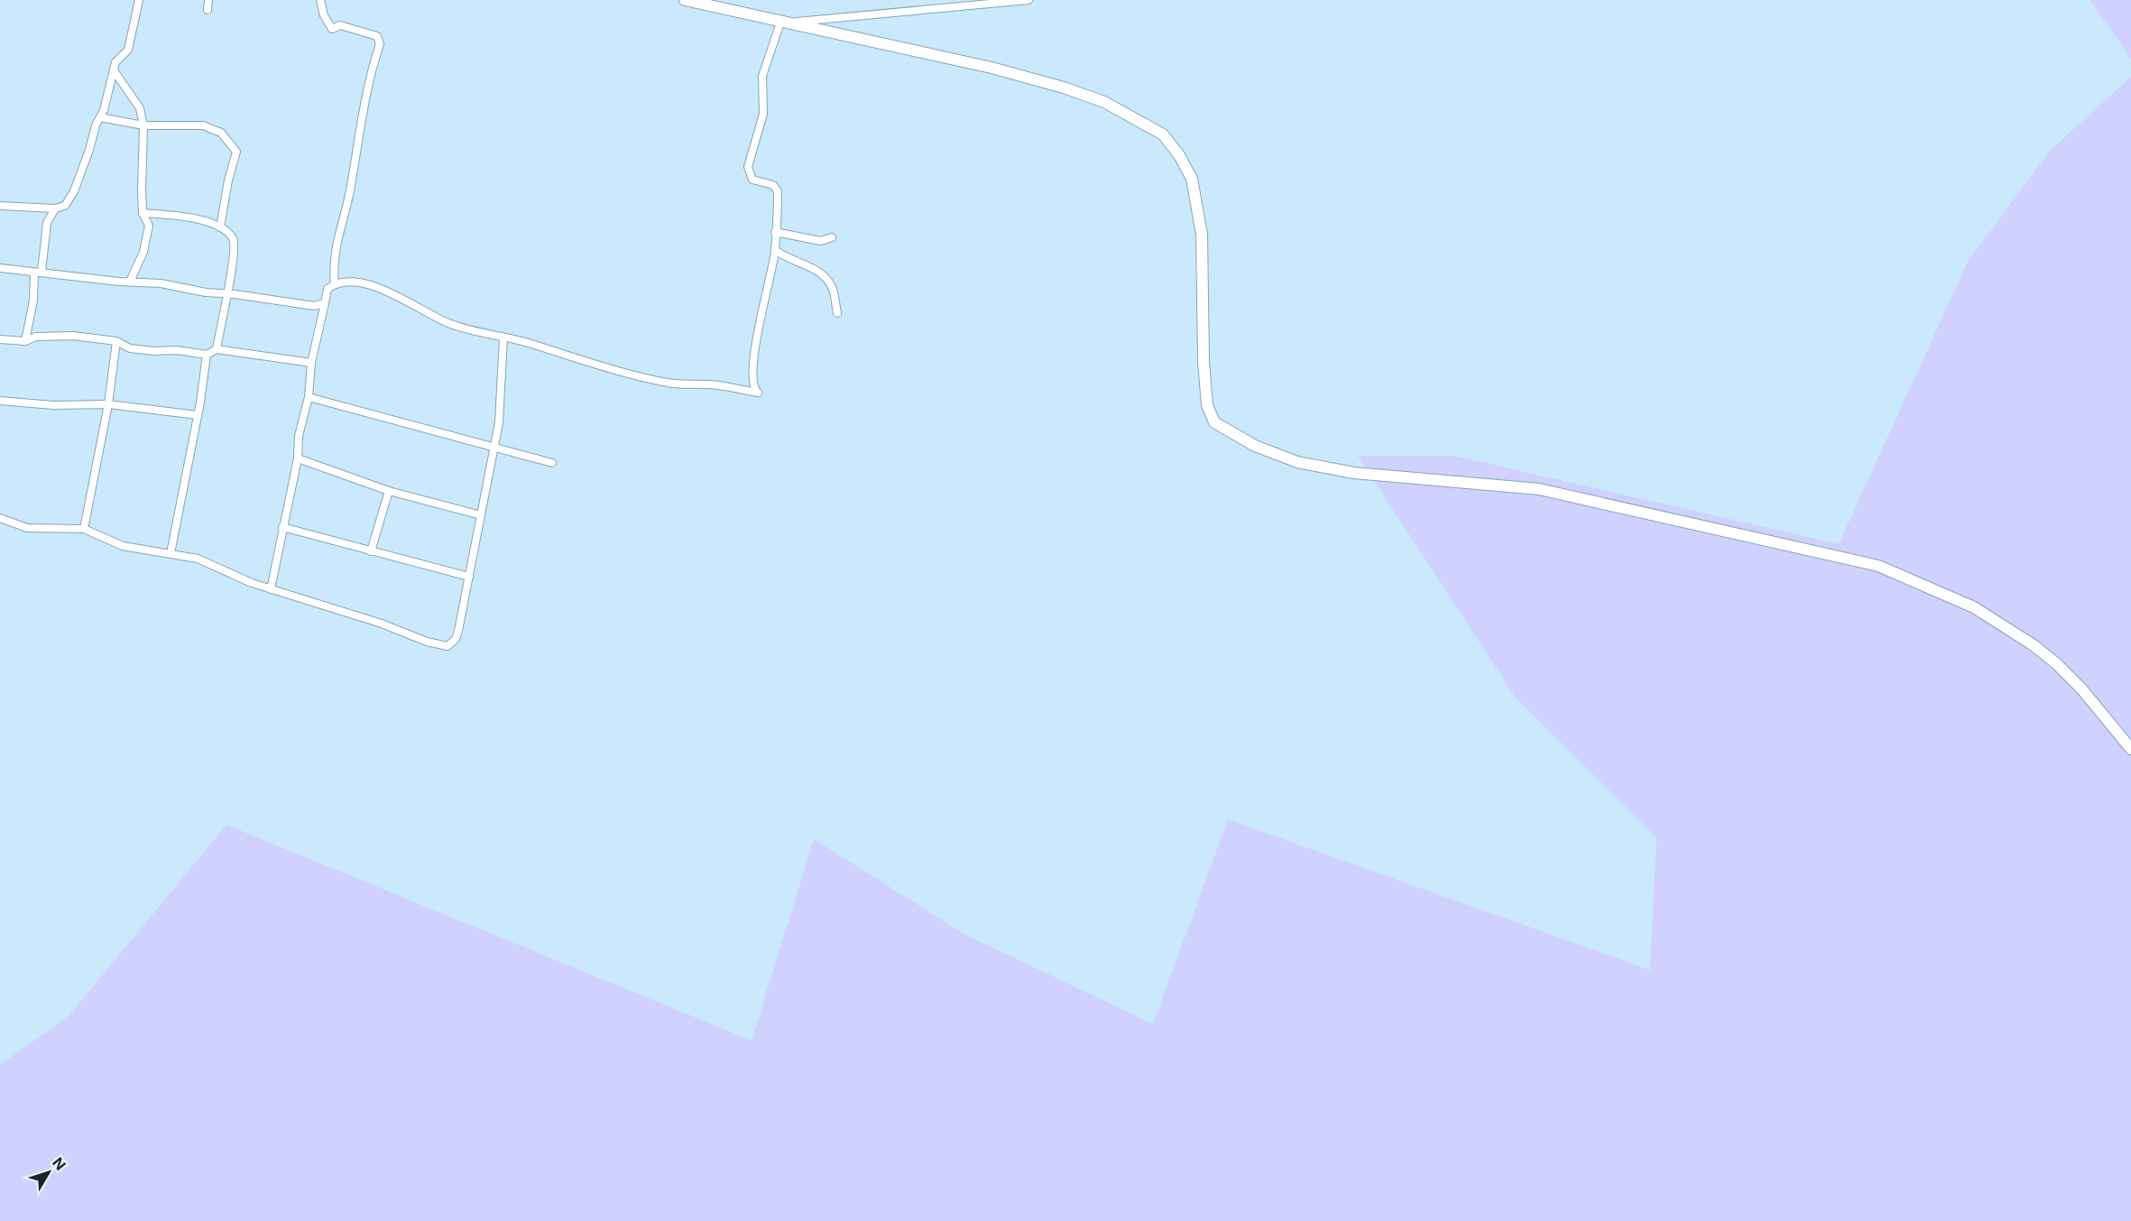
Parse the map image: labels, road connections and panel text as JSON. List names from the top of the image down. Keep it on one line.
{"north":"top right"}
